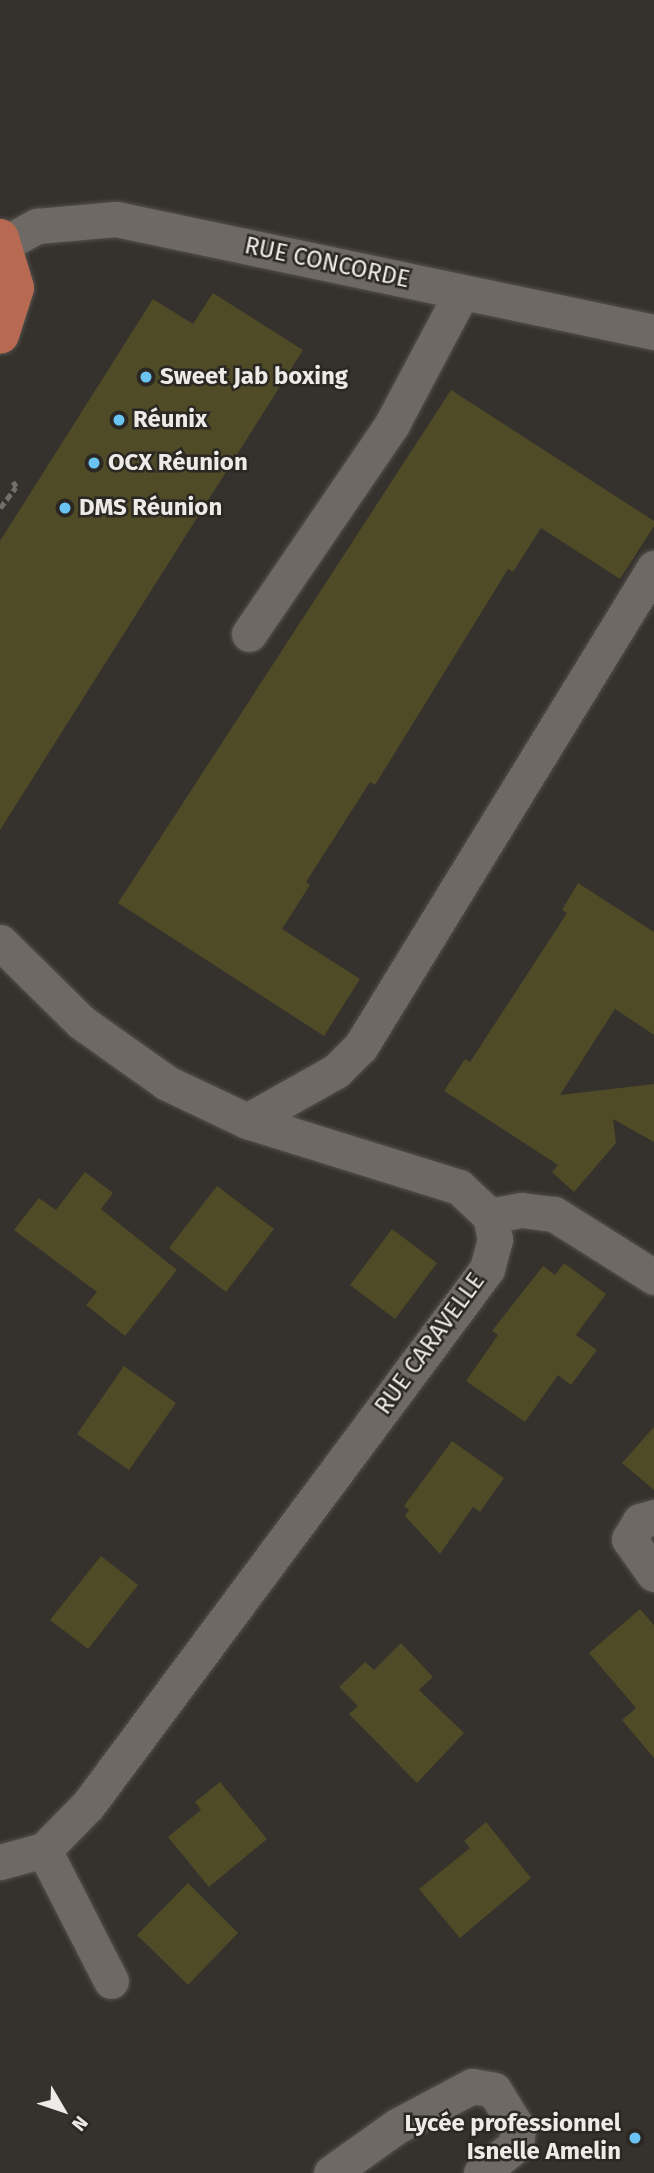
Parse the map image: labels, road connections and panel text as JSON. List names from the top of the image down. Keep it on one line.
{"streets":{"street":["RUE CONCORDE","RUE CARAVELLE"]},"places":["Sweet Jab boxing","Réunix","OCX Réunion","DMS Réunion","Lycée professionnel Isnelle Amelin"],"north":"bottom right"}
